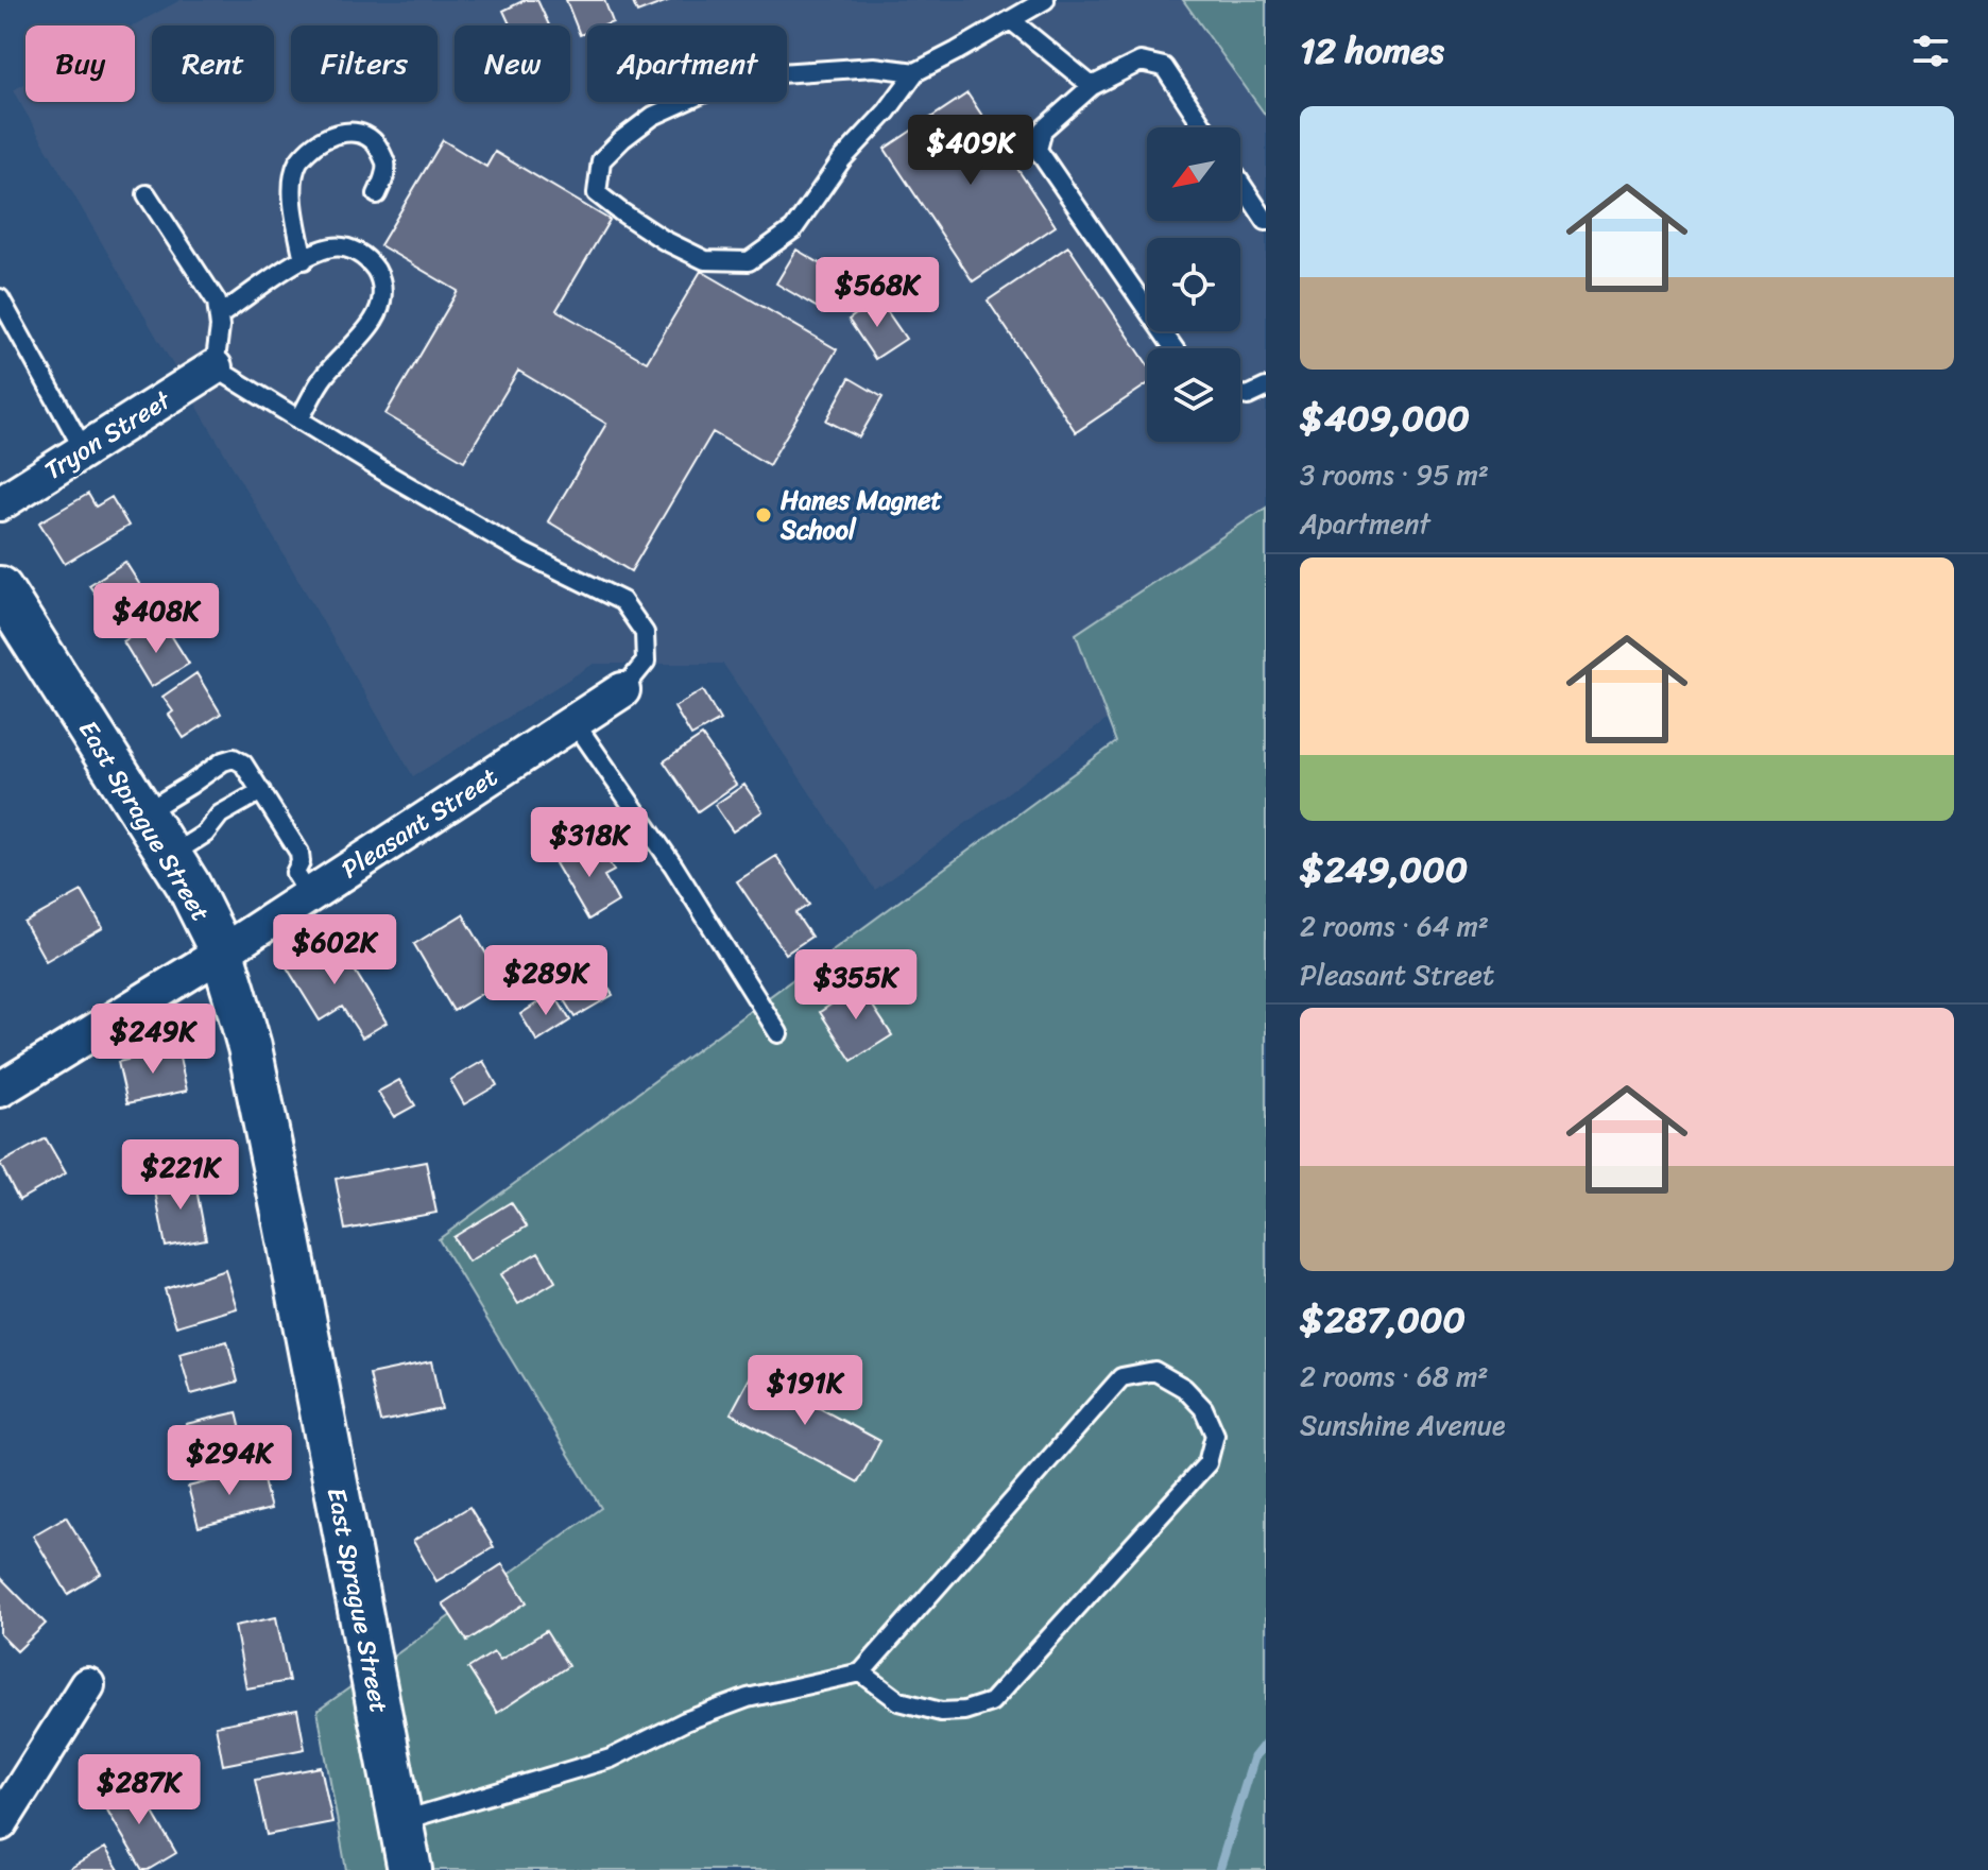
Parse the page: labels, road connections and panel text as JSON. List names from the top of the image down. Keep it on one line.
{"streets":{"street":["Tryon Street","East Sprague Street","Pleasant Street"]},"crossings":[["East Sprague Street","Pleasant Street"]],"places":["Hanes Magnet School"],"north":"bottom left","page":{"heading":"12 homes","chip":["Buy","Rent","Filters","New","Apartment"],"list":[{"name":"$409,000","note":"3 rooms · 95 m² · Apartment"},{"name":"$249,000","note":"2 rooms · 64 m² · Pleasant Street"},{"name":"$287,000","note":"2 rooms · 68 m² · Sunshine Avenue"}],"price":["$409K","$568K","$408K","$318K","$602K","$289K","$355K","$249K","$221K","$191K","$294K","$287K"]}}
